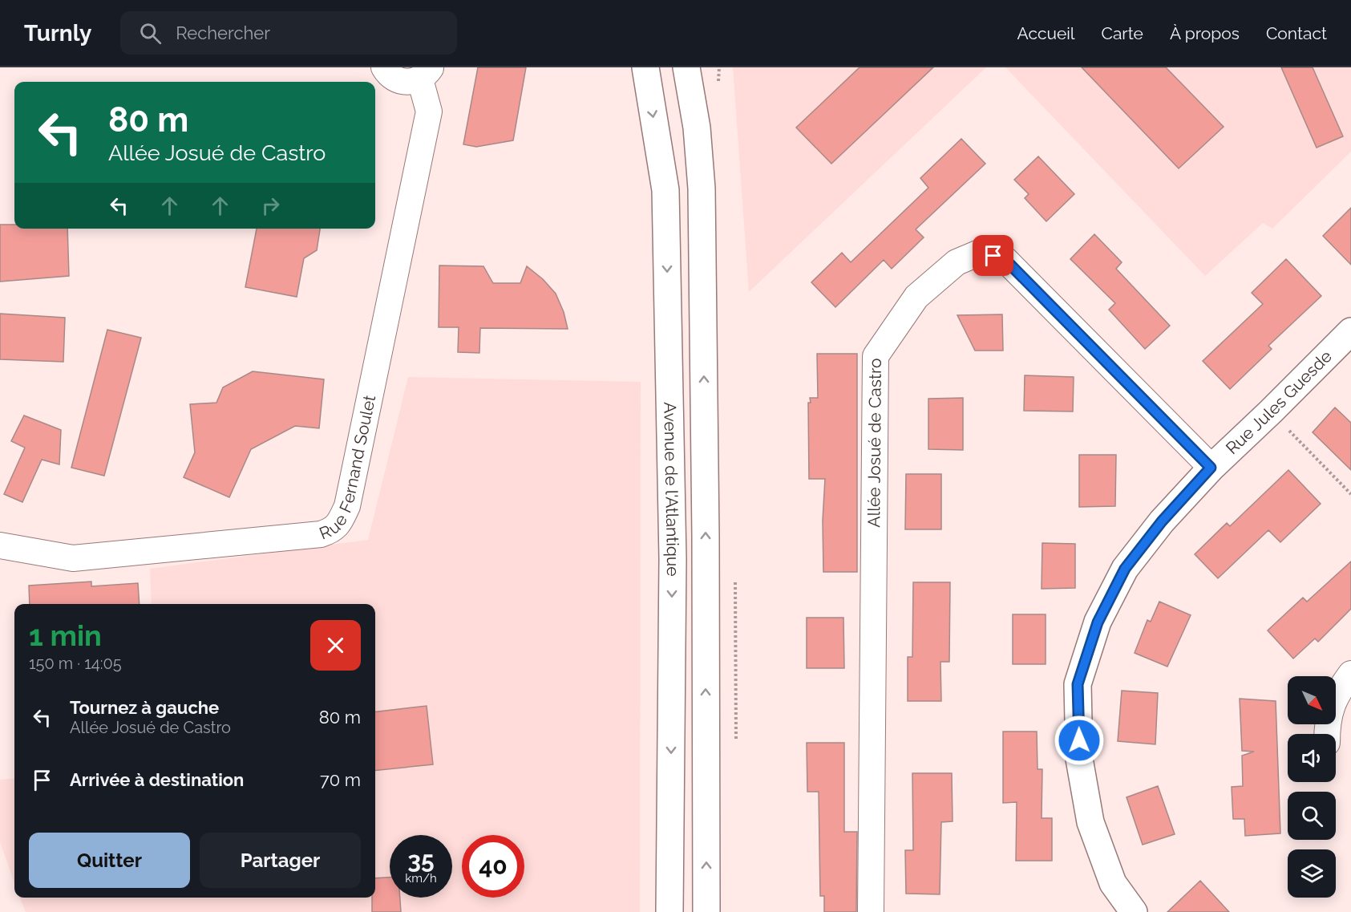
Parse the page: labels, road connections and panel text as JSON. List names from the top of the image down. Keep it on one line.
{"streets":{"main road":["Rue Jules Guesde","Avenue de l'Atlantique"],"street":["Allée Josué de Castro","Rue Fernand Soulet"]},"crossings":[["Rue Jules Guesde","Allée Josué de Castro"]],"north":"bottom right","page":{"header":"Turnly","search":"Rechercher","nav":["Accueil","Carte","À propos","Contact"],"turn":["80 m","Allée Josué de Castro"],"heading":["1 min","150 m · 14:05"],"list":[{"name":"Tournez à gauche","note":"Allée Josué de Castro","value":"80 m"},{"name":"Arrivée à destination","value":"70 m"}],"buttons":["Quitter","Partager"],"speed":"35 km/h","limit":"40"}}
